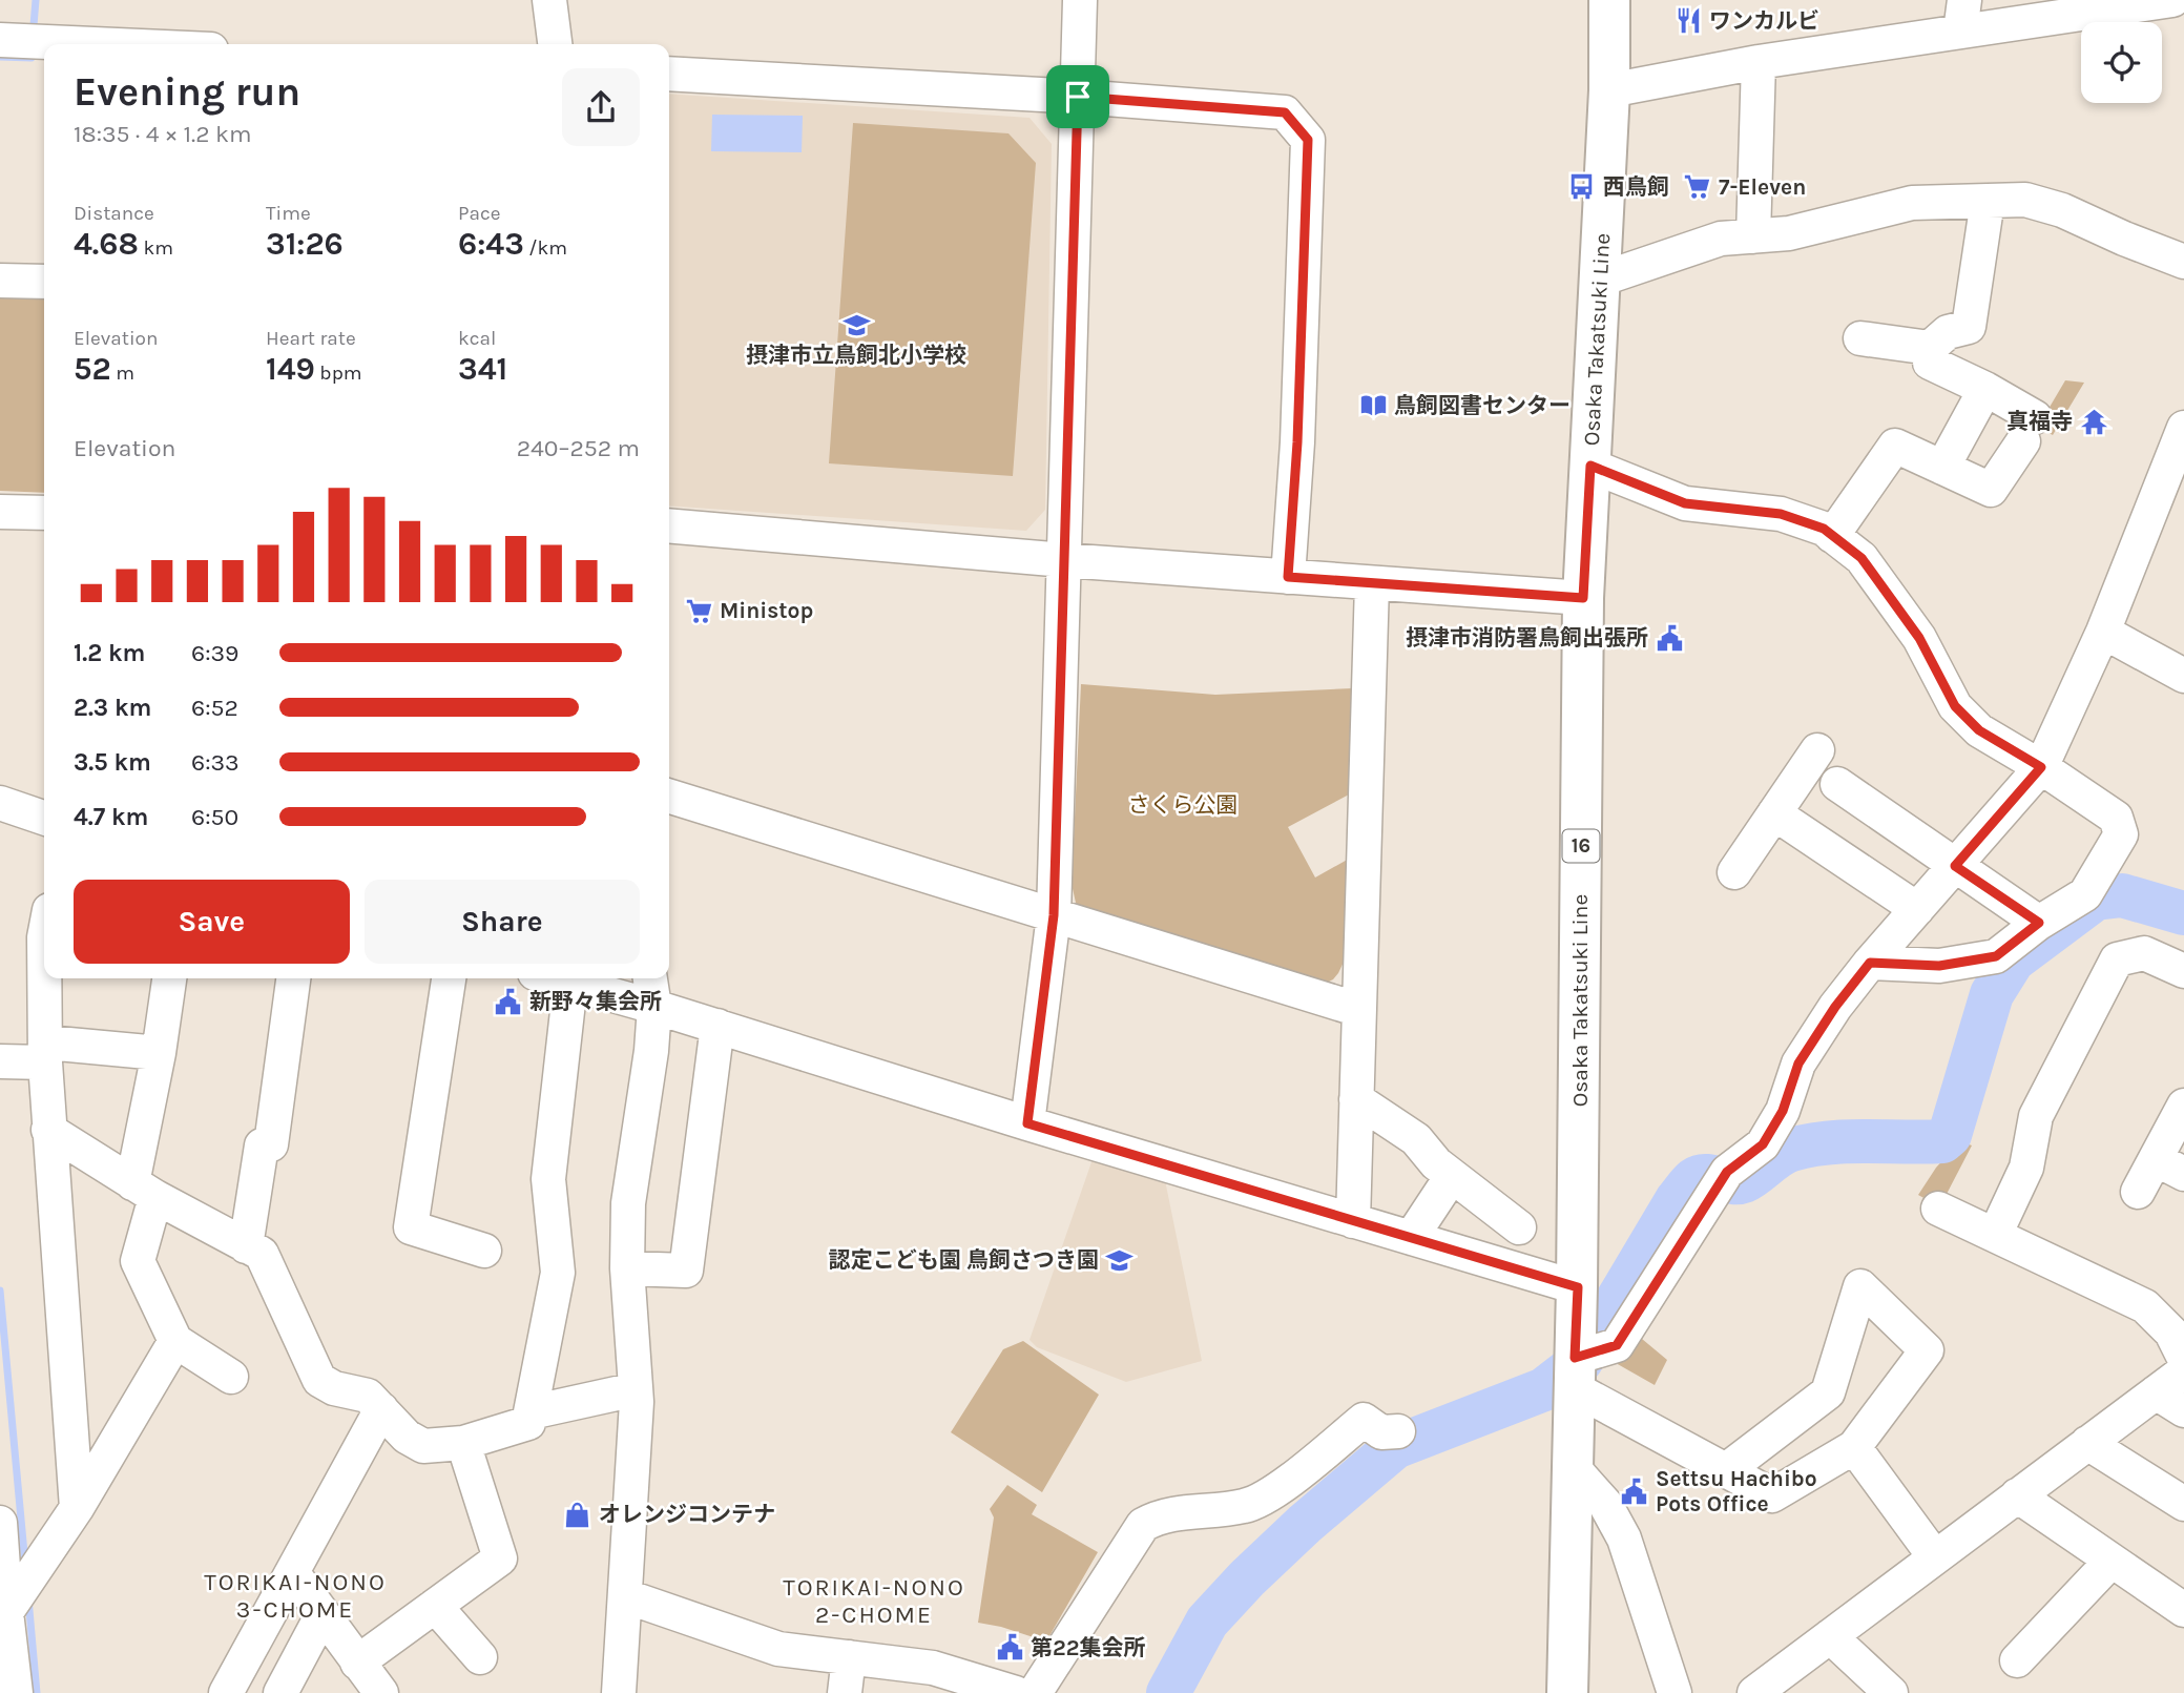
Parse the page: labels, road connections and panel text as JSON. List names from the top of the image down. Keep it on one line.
{"streets":{"main road":["Osaka Takatsuki Line","16"]},"districts":["TORIKAI-NONO 3-CHOME","TORIKAI-NONO 2-CHOME"],"parks":["さくら公園"],"places":{"restaurant":["ワンカルビ"],"bus stop":["西鳥飼"],"supermarket":["7-Eleven","Ministop"],"school or university":["摂津市立鳥飼北小学校","認定こども園 鳥飼さつき園"],"library":["鳥飼図書センター"],"temple":["真福寺"],"public building":["摂津市消防署鳥飼出張所","新野々集会所","Settsu Hachibo Pots Office","第22集会所"],"shop":["オレンジコンテナ"]},"page":{"heading":["Evening run","18:35 · 4 × 1.2 km"],"stats":[["Distance","4.68 km"],["Time","31:26"],["Pace","6:43 /km"],["Elevation","52 m"],["Heart rate","149 bpm"],["kcal","341"]],"chart":["Elevation","240–252 m"],"list":[{"name":"1.2 km","note":"6:39"},{"name":"2.3 km","note":"6:52"},{"name":"3.5 km","note":"6:33"},{"name":"4.7 km","note":"6:50"}],"buttons":["Save","Share"]}}
